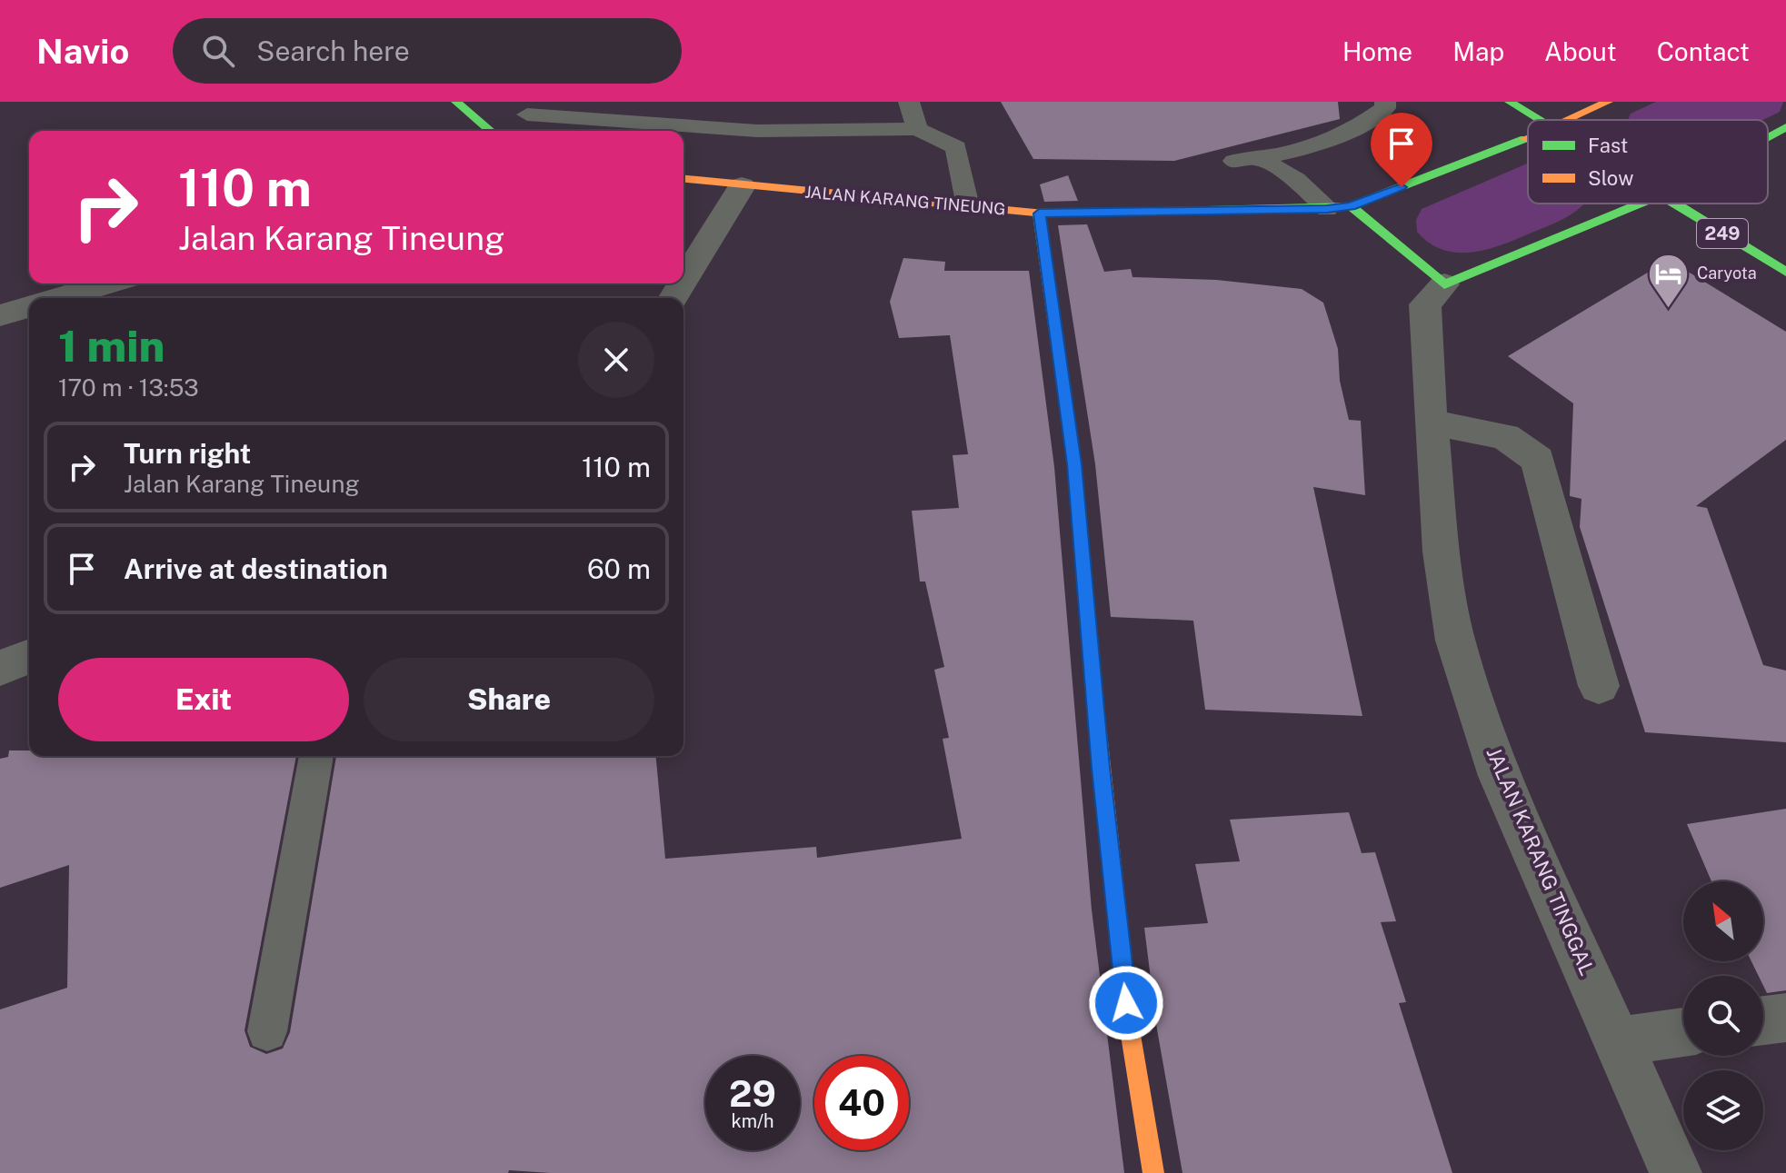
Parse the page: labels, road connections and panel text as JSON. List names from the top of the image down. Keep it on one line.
{"streets":{"street":["JALAN KARANG TINEUNG","249","JALAN KARANG TINGGAL"]},"places":{"hotel":["Caryota"]},"legend":["Fast","Slow"],"north":"top left","page":{"header":"Navio","search":"Search here","nav":["Home","Map","About","Contact"],"turn":["110 m","Jalan Karang Tineung"],"heading":["1 min","170 m · 13:53"],"list":[{"name":"Turn right","note":"Jalan Karang Tineung","value":"110 m"},{"name":"Arrive at destination","value":"60 m"}],"buttons":["Exit","Share"],"speed":"29 km/h","limit":"40"}}
